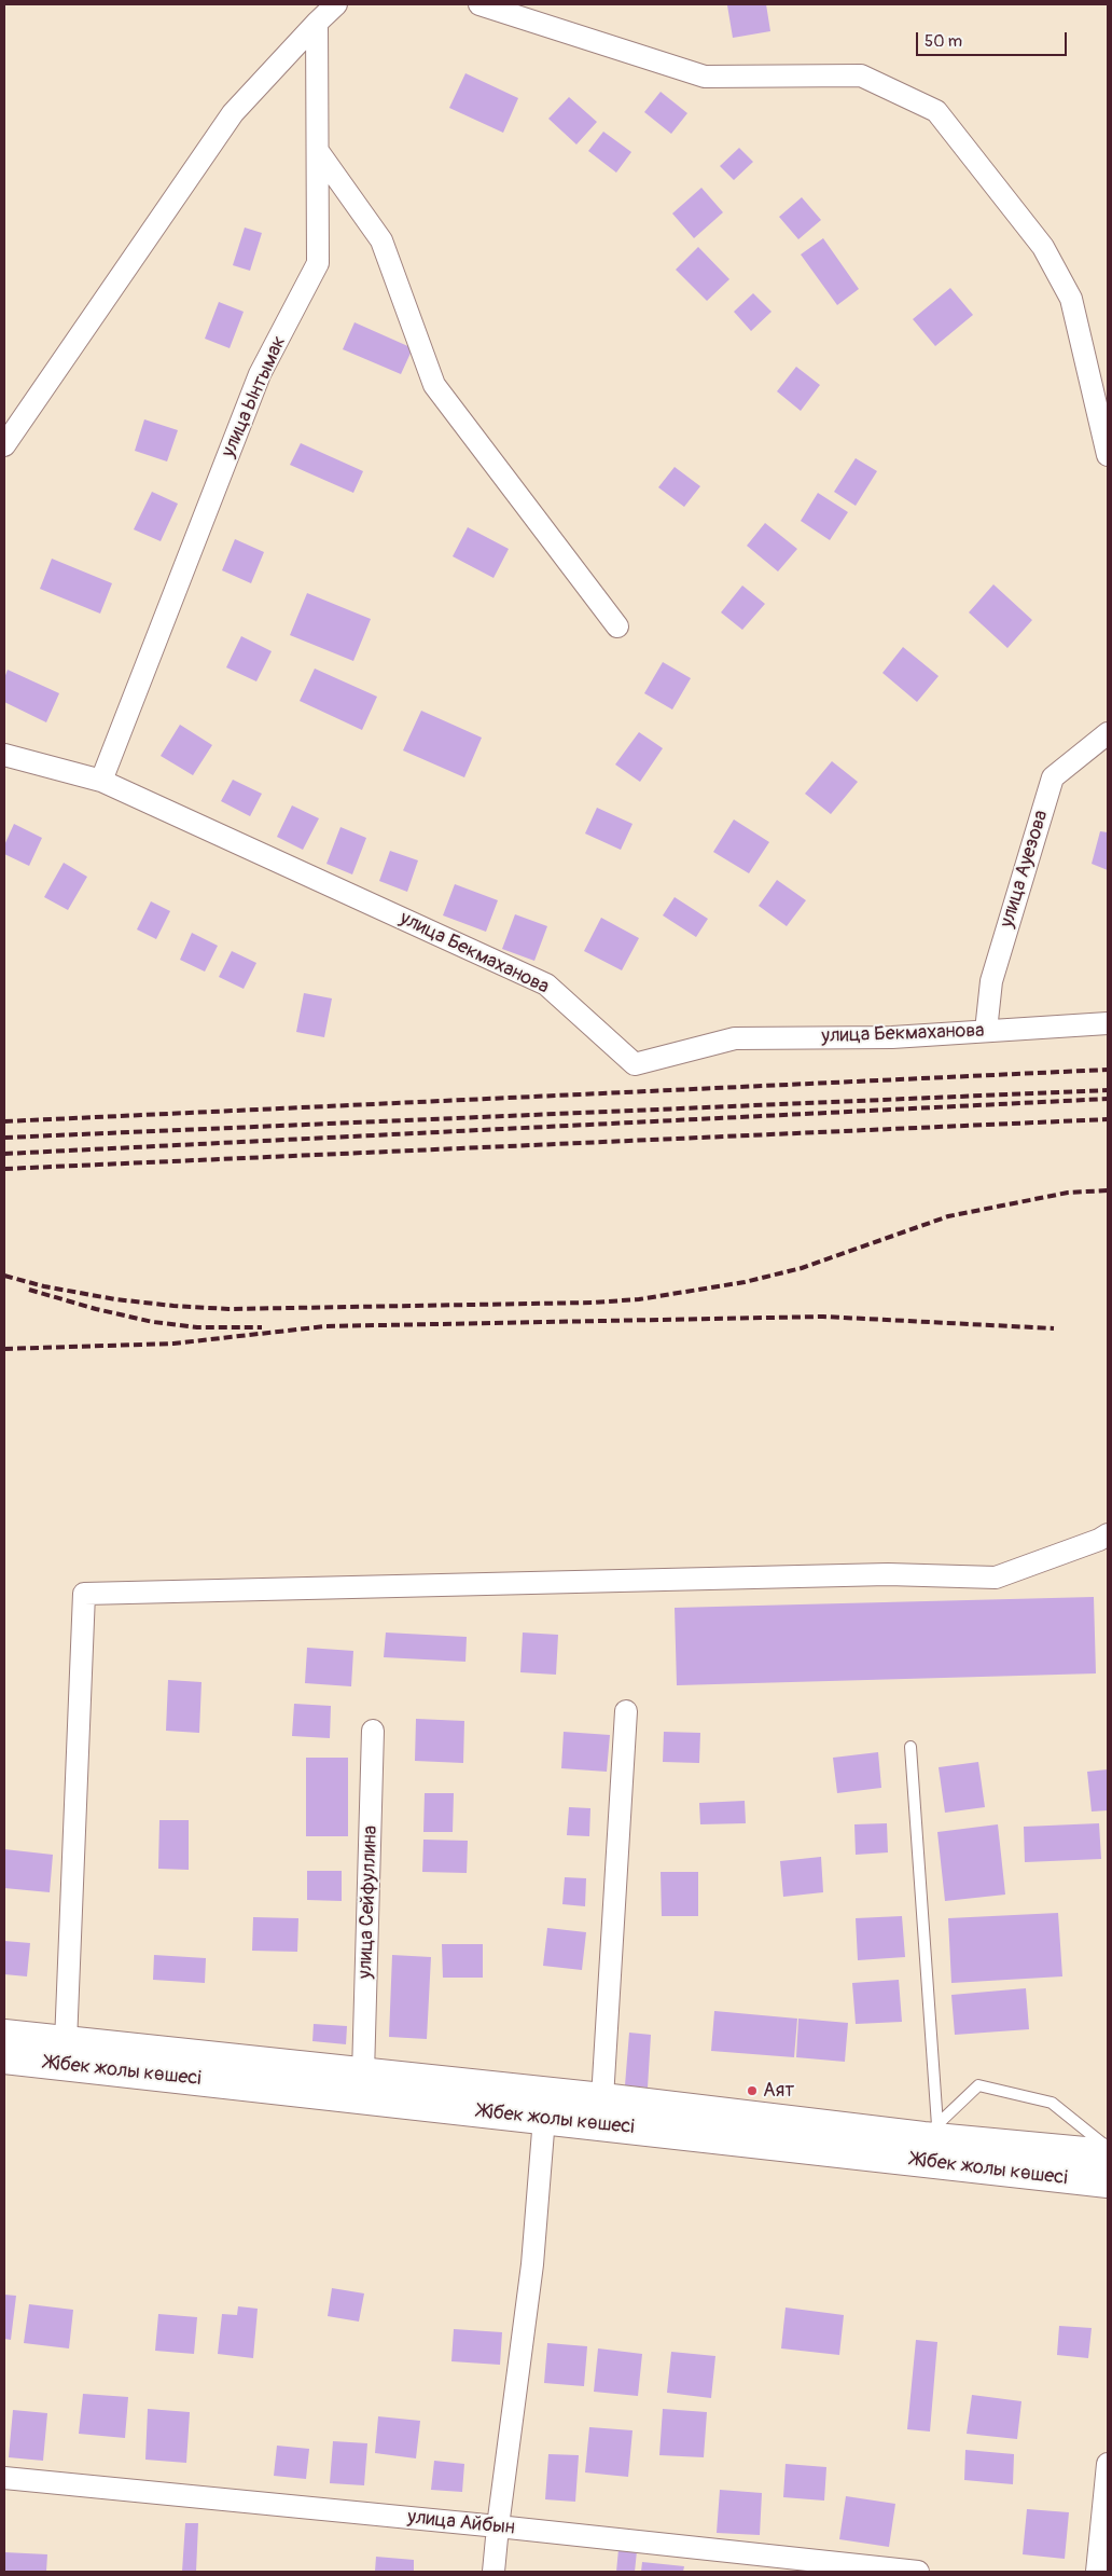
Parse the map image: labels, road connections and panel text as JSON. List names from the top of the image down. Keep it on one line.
{"streets":{"main road":["Жібек жолы көшесі"],"street":["улица Ынтымак","улица Ауезова","улица Бекмаханова","улица Сейфуллина","улица Айбын"]},"crossings":[["улица Ынтымак","улица Бекмаханова"],["улица Ауезова","улица Бекмаханова"],["улица Сейфуллина","Жібек жолы көшесі"]],"places":["Аят"],"scale_bar":"50 m"}
